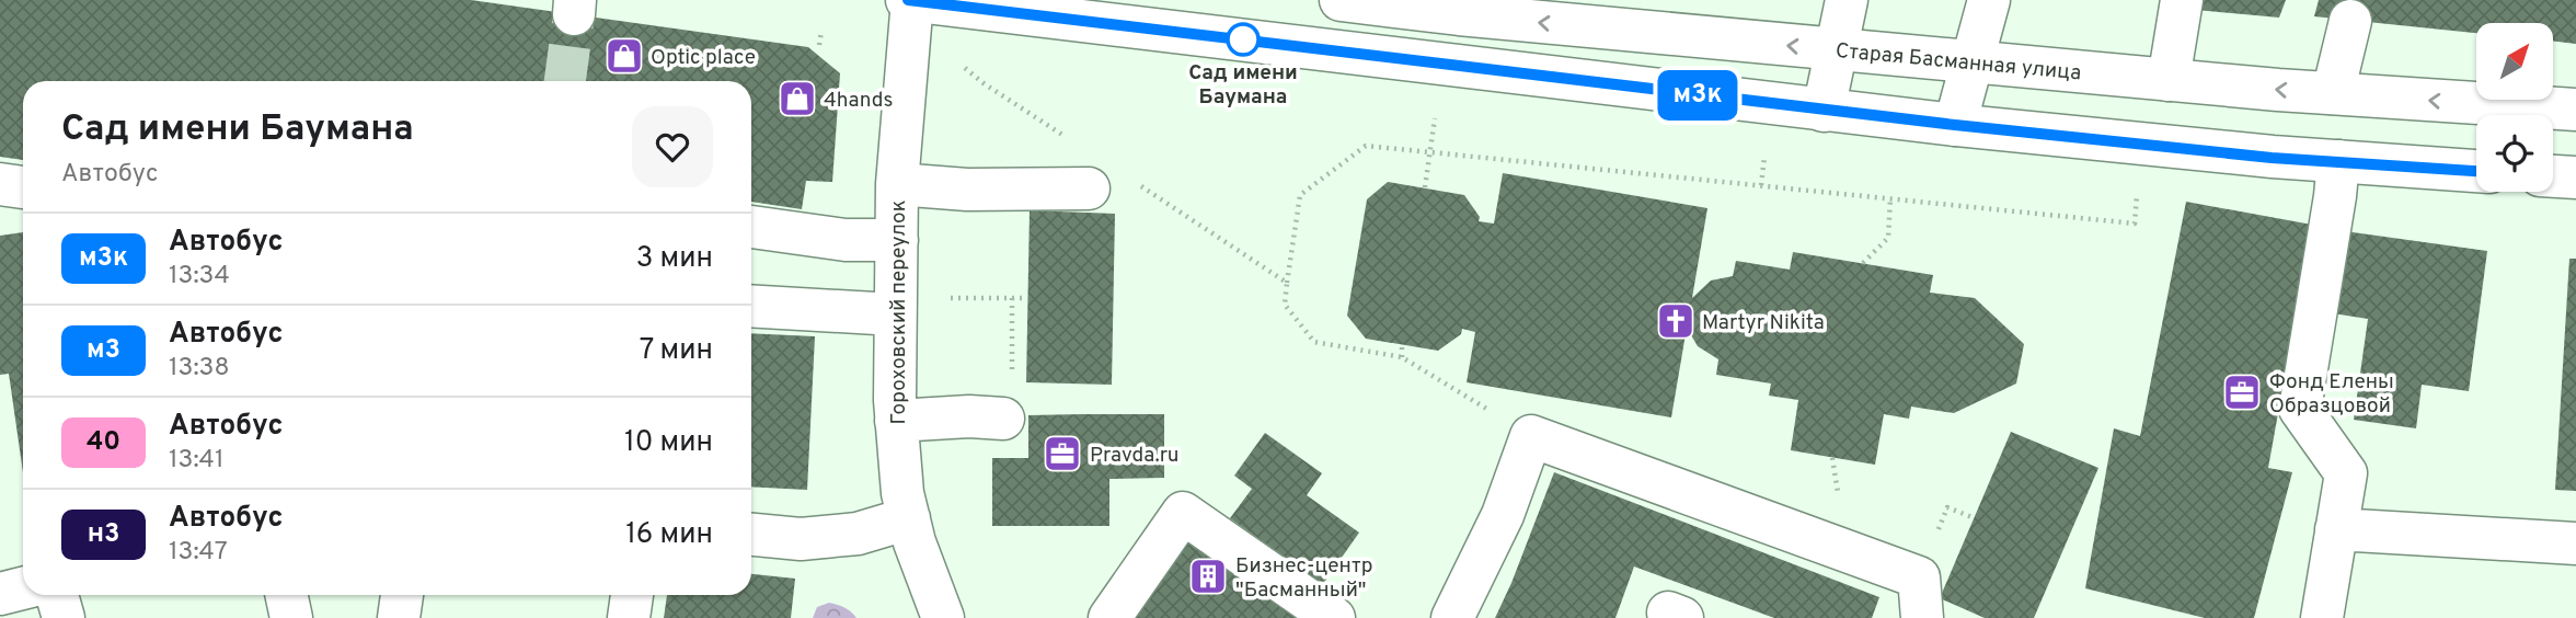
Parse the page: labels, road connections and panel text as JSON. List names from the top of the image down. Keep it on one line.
{"streets":{"main road":["Старая Басманная улица","Гороховский переулок"]},"places":{"other":["Сад имени Баумана"],"shop":["Optic place","4hands"],"church":["Martyr Nikita"],"office":["Фонд Елены Образцовой","Pravda.ru"],"building":["Бизнес-центр \"Басманный\""]},"lines":["bus line м3к"],"north":"top right","page":{"on_map":"м3к","heading":["Сад имени Баумана","Автобус"],"list":[{"mark":"м3к","name":"Автобус","note":"13:34","value":"3 мин"},{"mark":"м3","name":"Автобус","note":"13:38","value":"7 мин"},{"mark":"40","name":"Автобус","note":"13:41","value":"10 мин"},{"mark":"н3","name":"Автобус","note":"13:47","value":"16 мин"}]}}
